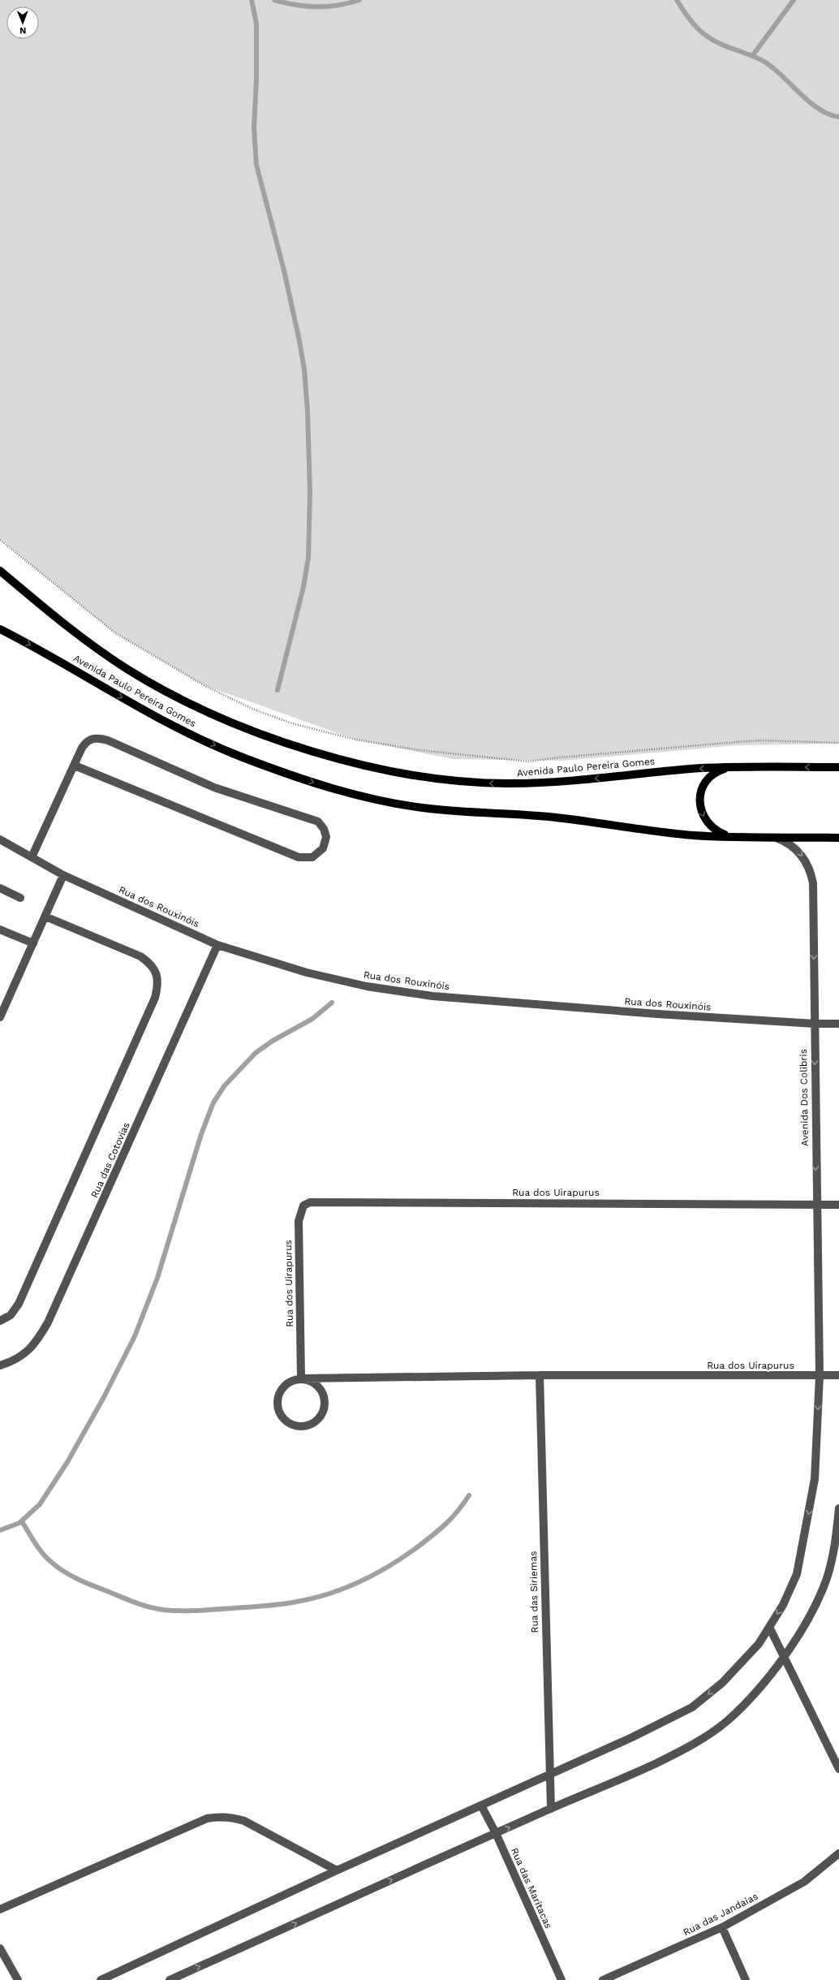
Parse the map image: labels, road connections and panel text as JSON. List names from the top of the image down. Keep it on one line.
{"streets":{"main road":["Avenida Paulo Pereira Gomes"],"street":["Rua dos Rouxinóis","Avenida Dos Colibris","Rua das Cotovias","Rua dos Uirapurus","Rua das Siriemas","Rua das Maritacas","Rua das Jandaias"]},"crossings":[["Avenida Paulo Pereira Gomes","Avenida Dos Colibris"],["Rua dos Rouxinóis","Avenida Dos Colibris"],["Rua dos Rouxinóis","Rua das Cotovias"],["Avenida Dos Colibris","Rua dos Uirapurus"],["Avenida Dos Colibris","Rua das Siriemas"],["Avenida Dos Colibris","Rua das Maritacas"],["Rua dos Uirapurus","Rua das Siriemas"]],"one_way":["Avenida Dos Colibris"],"north":"bottom"}
